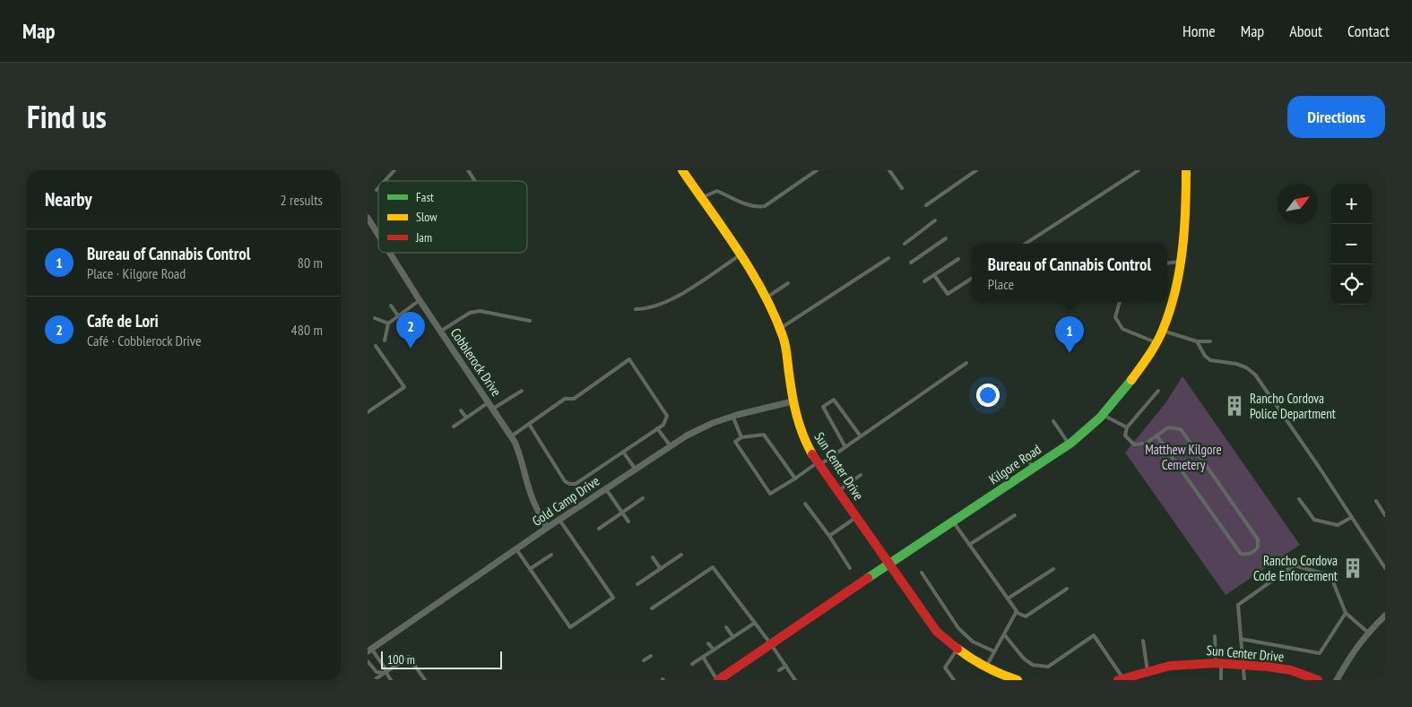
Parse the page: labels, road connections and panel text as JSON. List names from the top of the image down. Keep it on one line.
{"streets":{"street":["Cobblerock Drive","Kilgore Road","Sun Center Drive","Gold Camp Drive"]},"crossings":[["Cobblerock Drive","Gold Camp Drive"],["Kilgore Road","Sun Center Drive"],["Sun Center Drive","Gold Camp Drive"]],"parks":["Matthew Kilgore Cemetery"],"places":{"building":["Rancho Cordova Police Department","Rancho Cordova Code Enforcement"]},"legend":["Fast","Slow","Jam"],"scale_bar":"100 m","north":"top right","page":{"header":"Map","nav":["Home","Map","About","Contact"],"title":"Find us","buttons":"Directions","heading":["Nearby","2 results"],"map_buttons":["+","−"],"list":[{"mark":"1","name":"Bureau of Cannabis Control","note":"Place · Kilgore Road","value":"80 m"},{"mark":"2","name":"Cafe de Lori","note":"Café · Cobblerock Drive","value":"480 m"}],"popup":["Bureau of Cannabis Control","Place"],"pins":["2","1"],"scale":"100 m"}}
